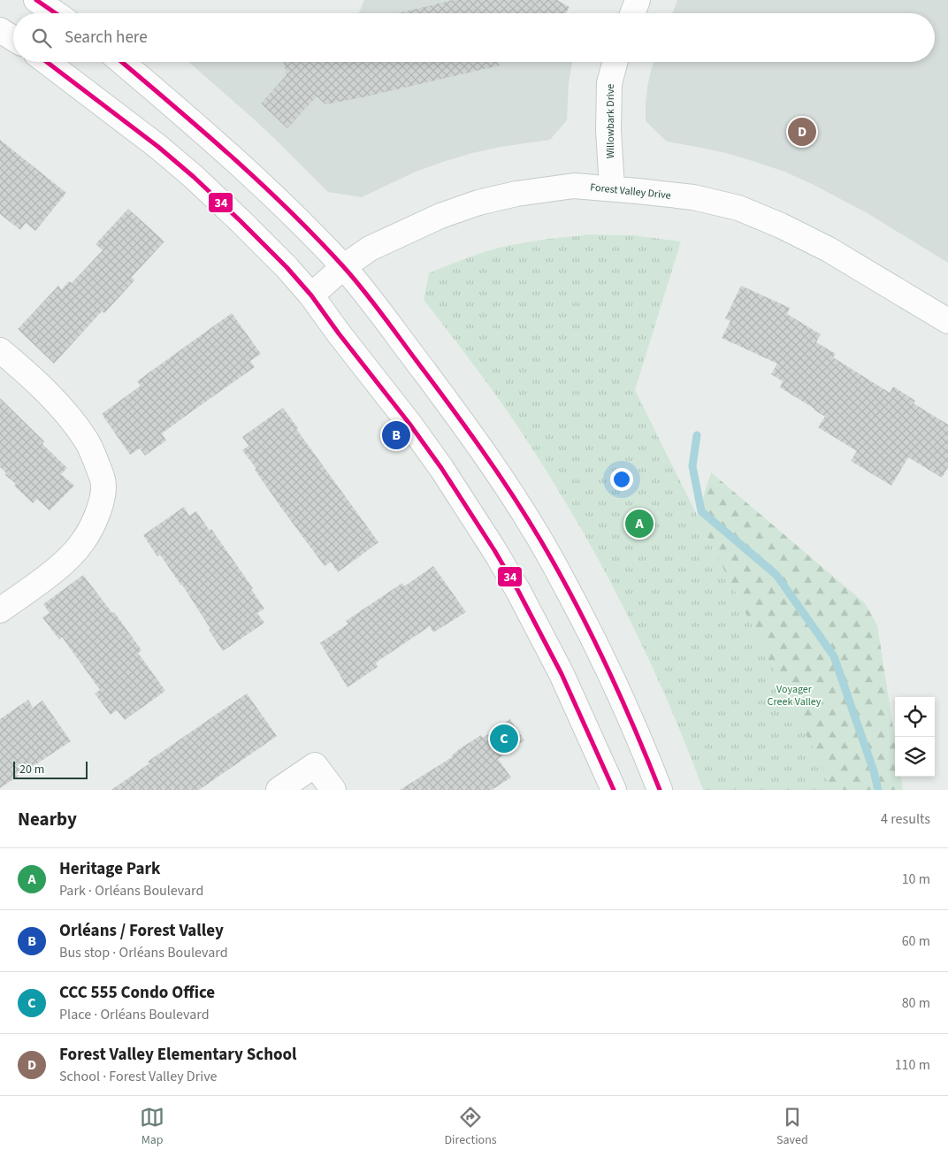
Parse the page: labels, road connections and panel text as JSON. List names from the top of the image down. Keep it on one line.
{"streets":{"main road":["Willowbark Drive","Forest Valley Drive"]},"crossings":[["Willowbark Drive","Forest Valley Drive"]],"parks":["Voyager Creek Valley"],"lines":["transit line 34"],"scale_bar":"20 m","page":{"search":"Search here","pins":["D","B","A","C"],"scale":"20 m","heading":["Nearby","4 results"],"list":[{"mark":"A","name":"Heritage Park","note":"Park · Orléans Boulevard","value":"10 m"},{"mark":"B","name":"Orléans / Forest Valley","note":"Bus stop · Orléans Boulevard","value":"60 m"},{"mark":"C","name":"CCC 555 Condo Office","note":"Place · Orléans Boulevard","value":"80 m"},{"mark":"D","name":"Forest Valley Elementary School","note":"School · Forest Valley Drive","value":"110 m"}],"nav":["Map","Directions","Saved"]}}
